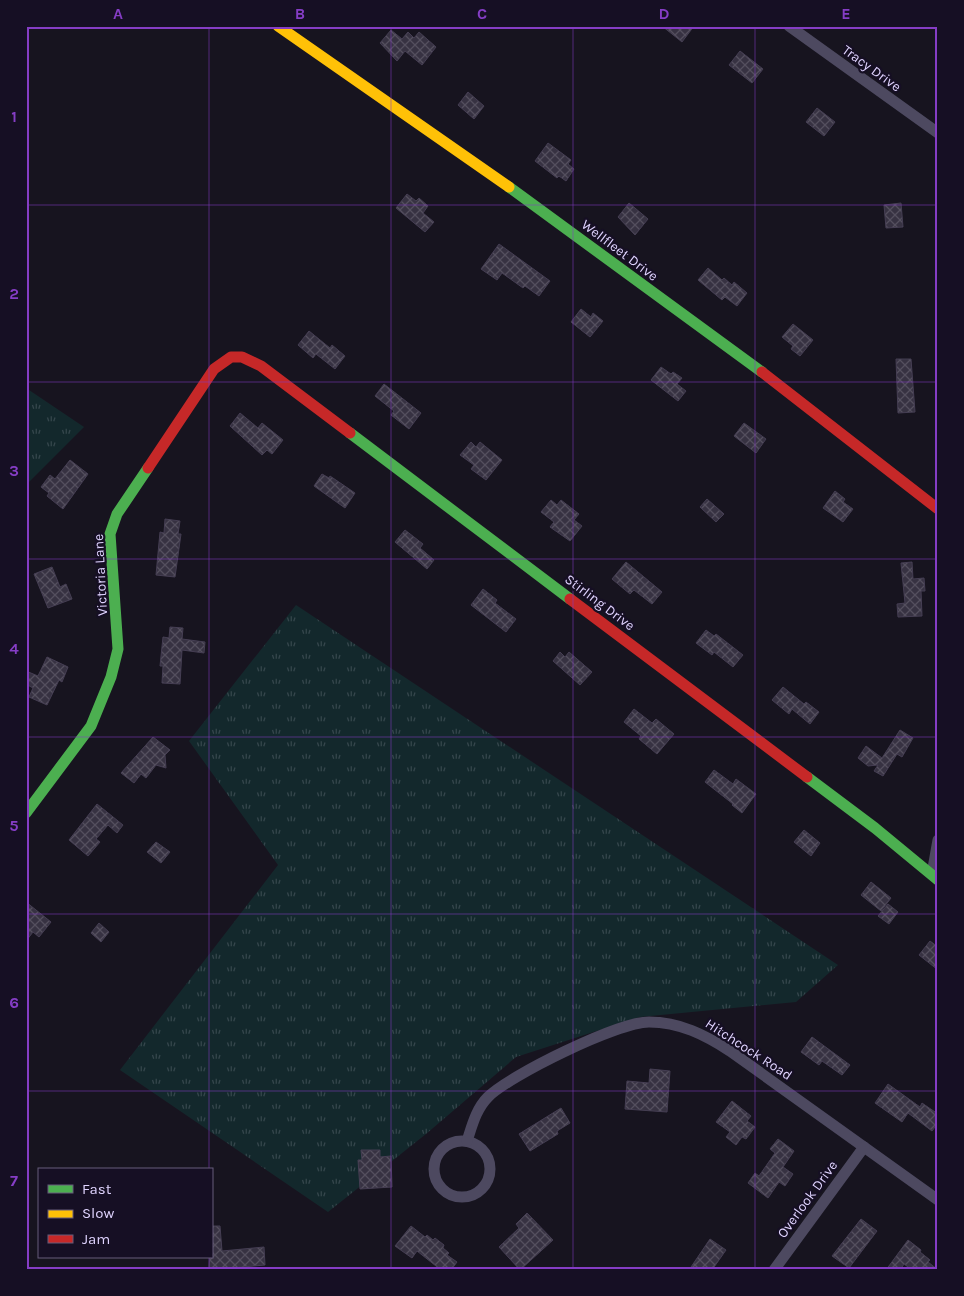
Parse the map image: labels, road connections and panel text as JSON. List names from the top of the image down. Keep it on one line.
{"streets":{"street":["Tracy Drive","Wellfleet Drive","Victoria Lane","Stirling Drive","Hitchcock Road","Overlook Drive"]},"crossings":[["Victoria Lane","Stirling Drive"],["Hitchcock Road","Overlook Drive"]],"legend":["Fast","Slow","Jam"],"grid":{"columns":["A","B","C","D","E"],"rows":["1","2","3","4","5","6","7"]}}
